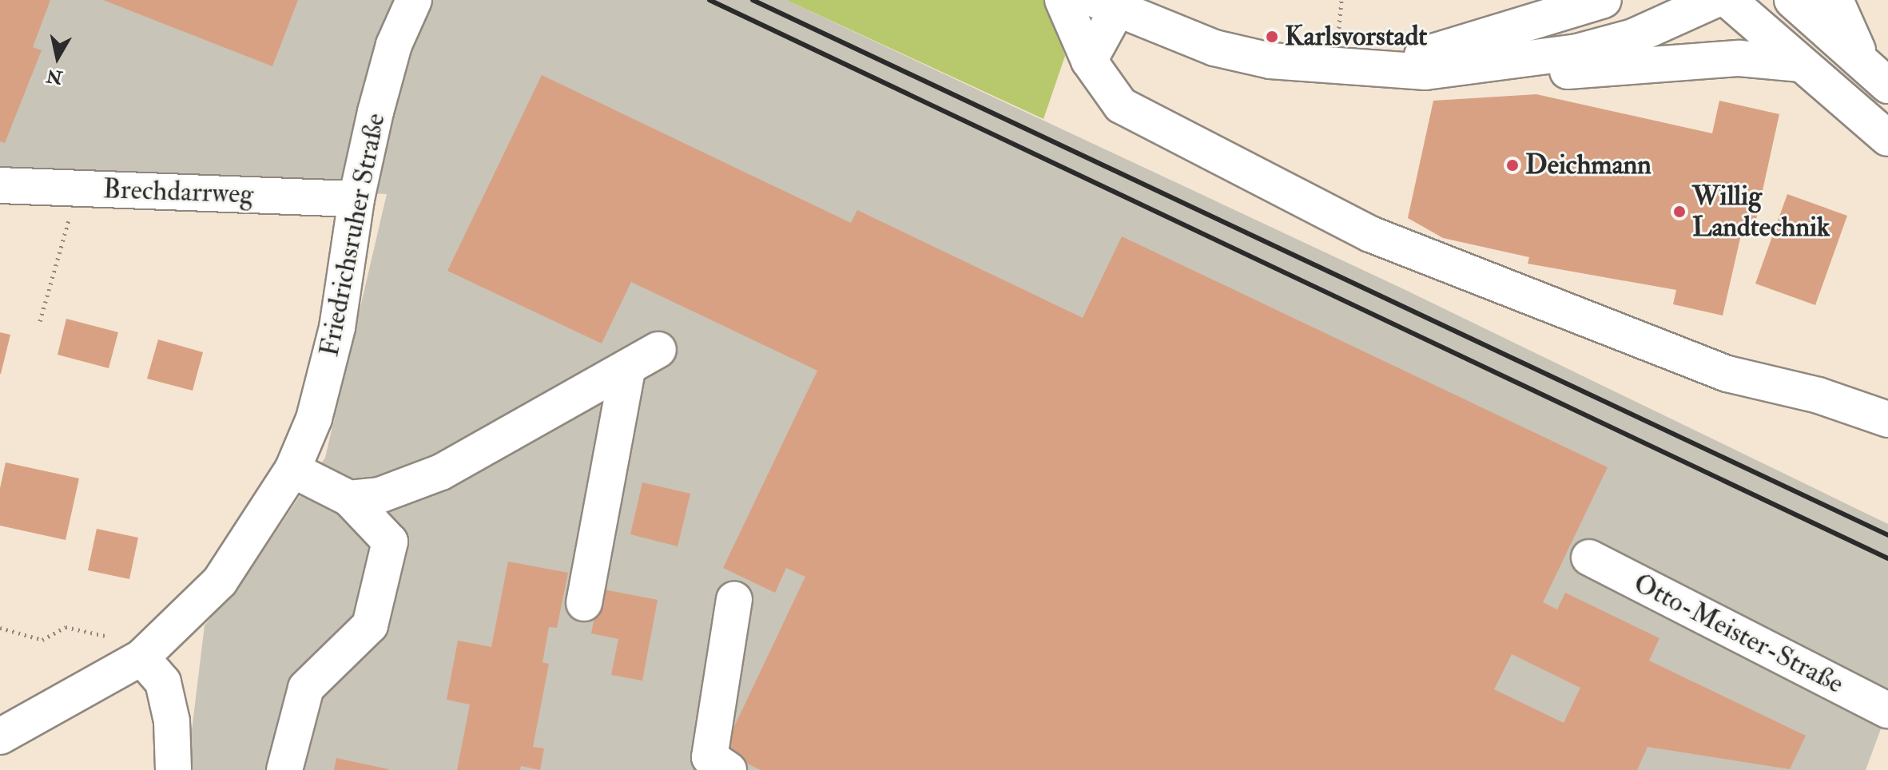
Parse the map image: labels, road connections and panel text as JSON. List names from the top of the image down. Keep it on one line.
{"streets":{"main road":["Brechdarrweg","Friedrichsruher Straße","Otto-Meister-Straße"]},"crossings":[["Brechdarrweg","Friedrichsruher Straße"]],"places":["Karlsvorstadt","Deichmann","Willig Landtechnik"],"north":"bottom"}
